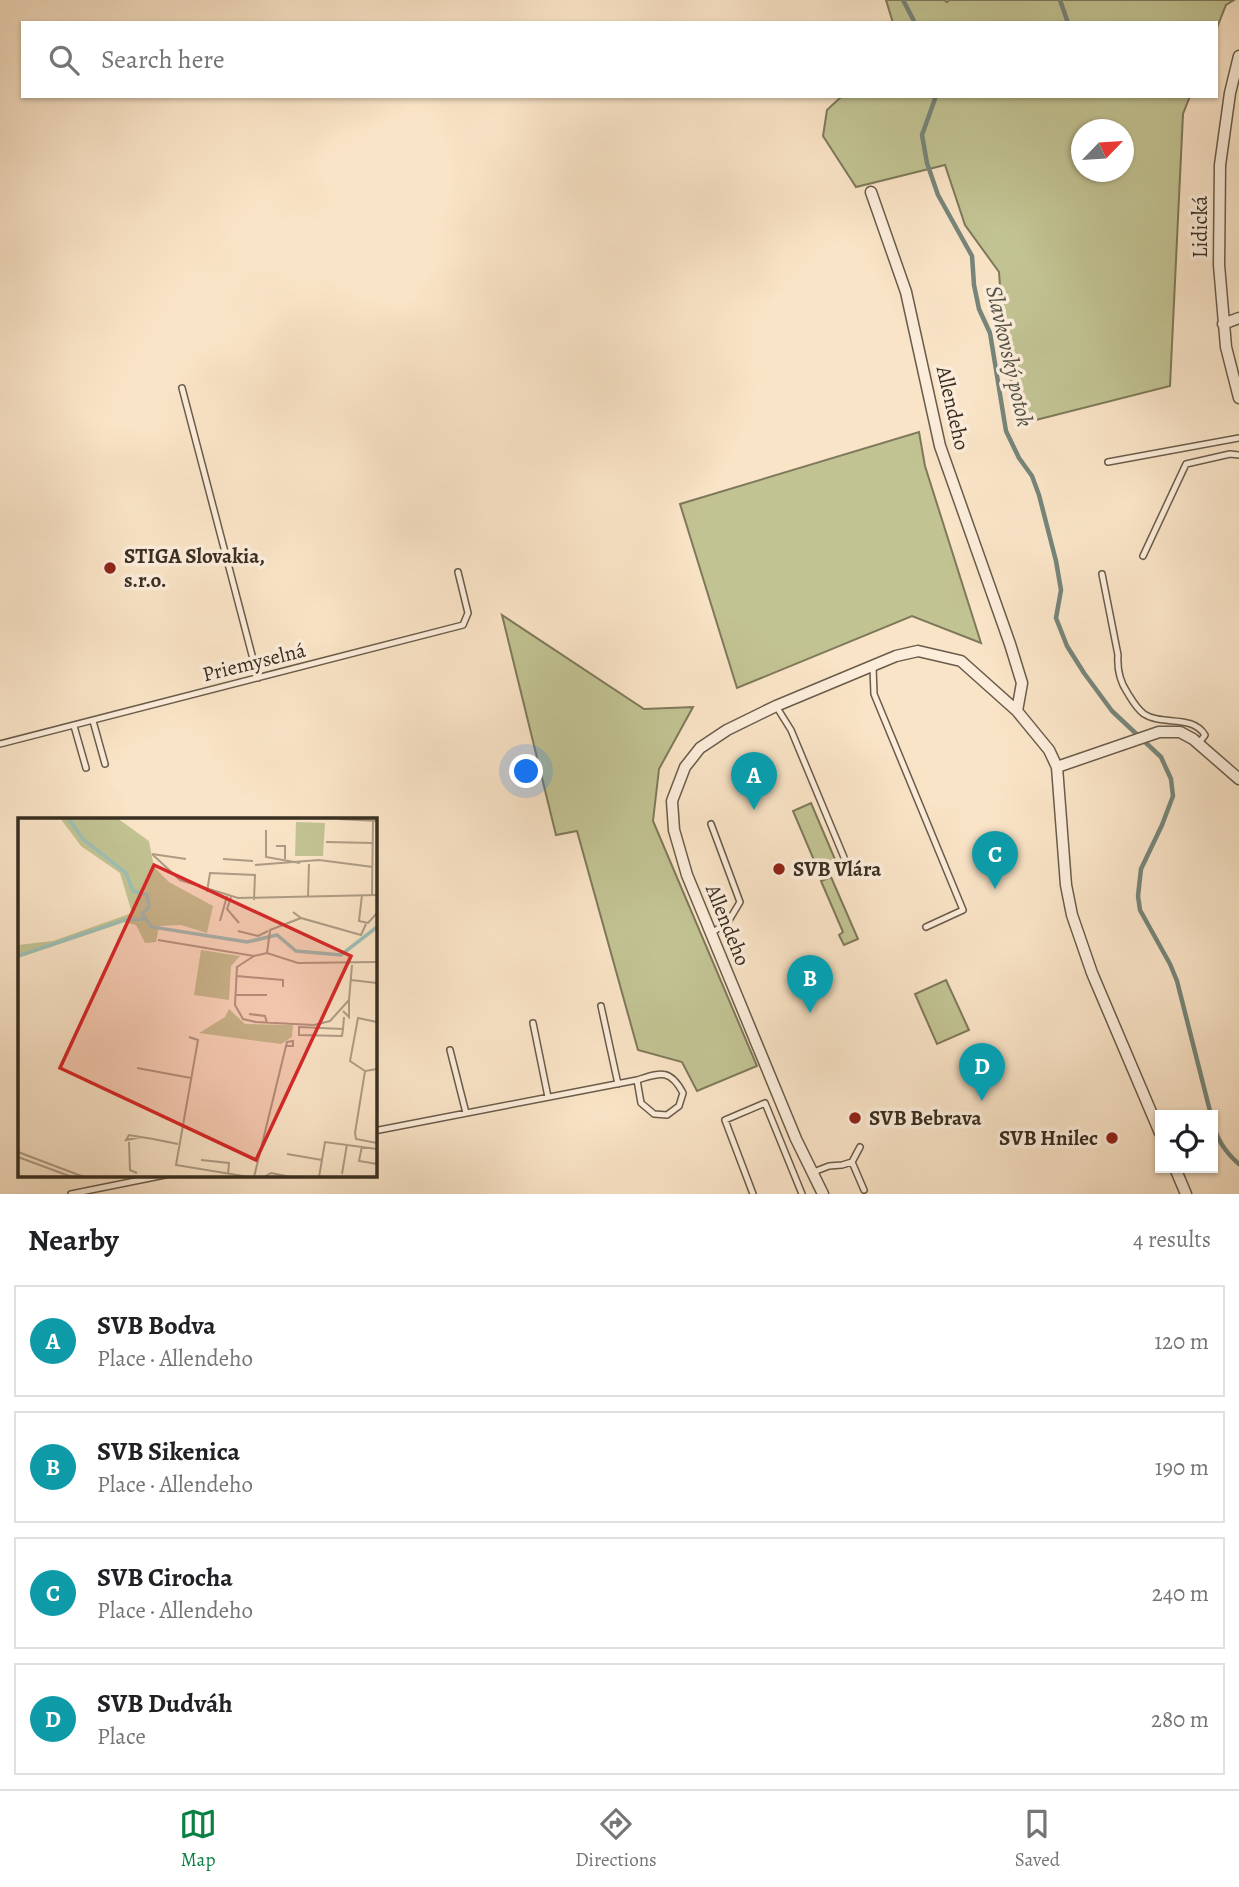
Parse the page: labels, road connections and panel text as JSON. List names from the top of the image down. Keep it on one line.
{"streets":{"street":["Lidická","Allendeho"],"lane":["Priemyselná"]},"water":["Slavkovský potok"],"places":["STIGA Slovakia, s.r.o.","SVB Vlára","SVB Bebrava","SVB Hnilec"],"north":"top right","page":{"search":"Search here","pins":["A","C","B","D"],"heading":["Nearby","4 results"],"list":[{"mark":"A","name":"SVB Bodva","note":"Place · Allendeho","value":"120 m"},{"mark":"B","name":"SVB Sikenica","note":"Place · Allendeho","value":"190 m"},{"mark":"C","name":"SVB Cirocha","note":"Place · Allendeho","value":"240 m"},{"mark":"D","name":"SVB Dudváh","note":"Place","value":"280 m"}],"nav":["Map","Directions","Saved"]}}
